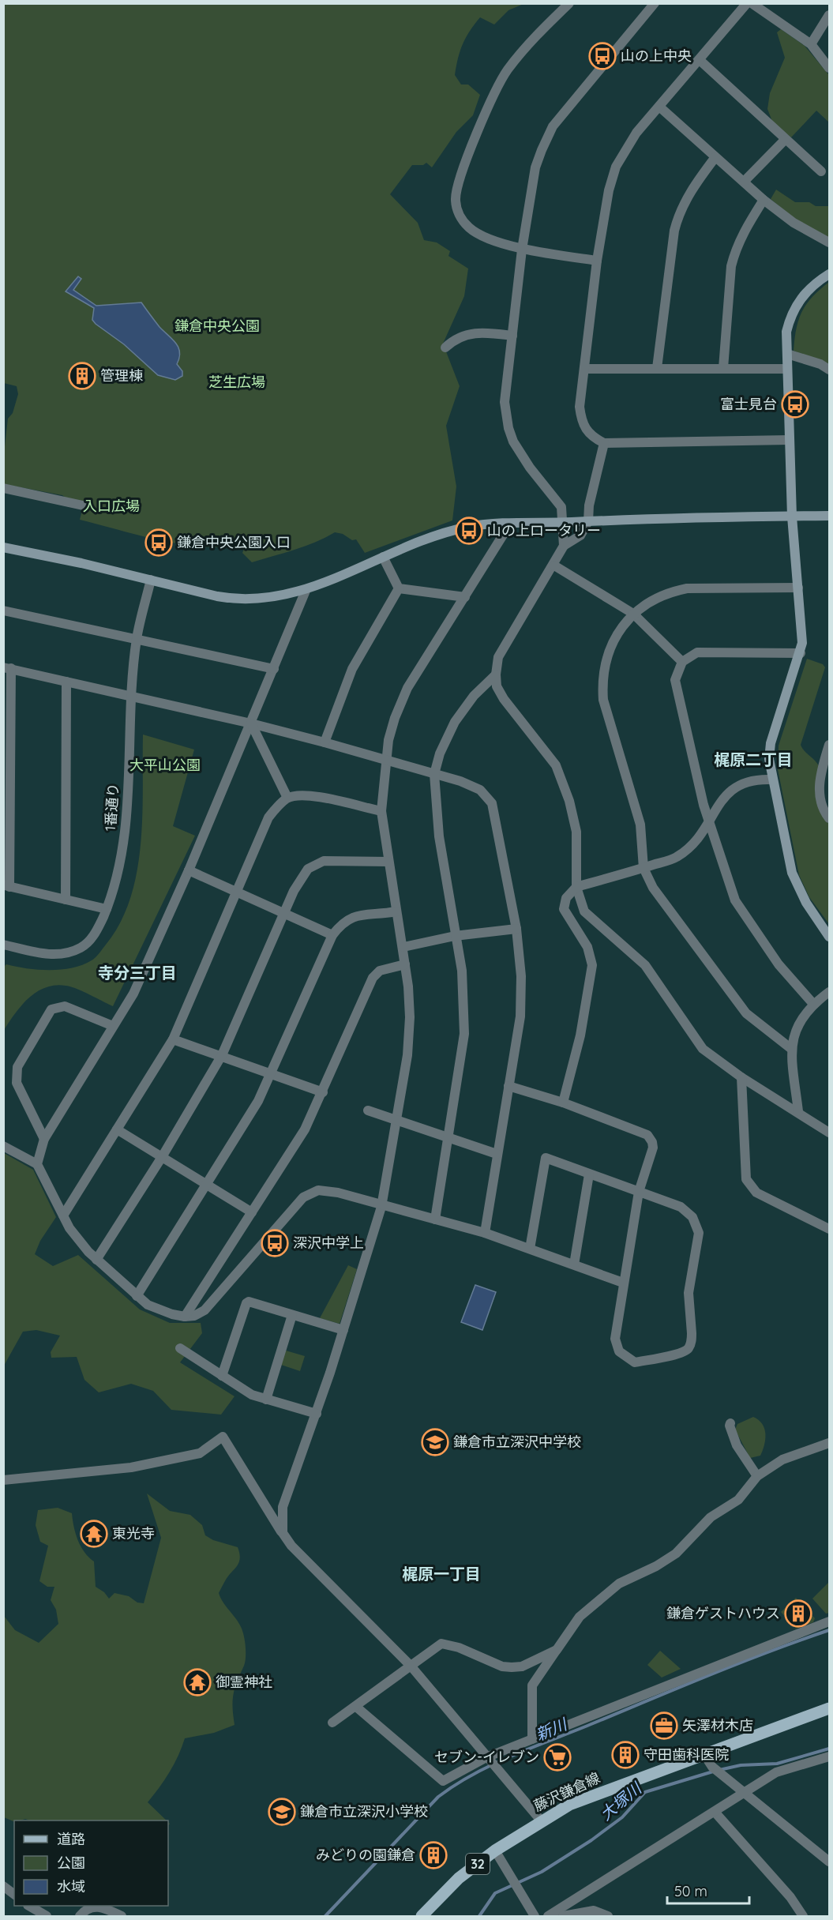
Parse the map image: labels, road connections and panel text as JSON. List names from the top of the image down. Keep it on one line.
{"streets":{"main road":["藤沢鎌倉線","32"],"street":["1番通り"]},"districts":["梶原二丁目","寺分三丁目","梶原一丁目"],"water":["新川","大塚川"],"parks":["鎌倉中央公園","芝生広場","入口広場","大平山公園"],"places":{"bus stop":["山の上中央","富士見台","山の上ロータリー","鎌倉中央公園入口","深沢中学上"],"building":["管理棟","鎌倉ゲストハウス","守田歯科医院","みどりの園鎌倉"],"school or university":["鎌倉市立深沢中学校","鎌倉市立深沢小学校"],"temple":["東光寺","御霊神社"],"office":["矢澤材木店"],"supermarket":["セブン-イレブン"]},"legend":["道路","公園","水域"],"scale_bar":"50 m"}
